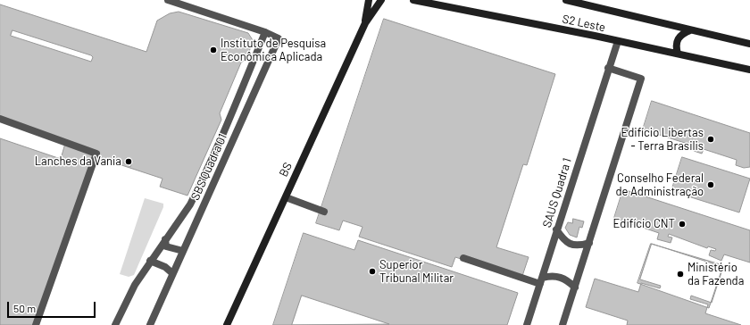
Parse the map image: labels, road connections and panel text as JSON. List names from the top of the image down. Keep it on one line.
{"streets":{"main road":["S2 Leste","BS"],"lane":["SBS Quadra 01","SAUS Quadra 1"]},"crossings":[["S2 Leste","SAUS Quadra 1"]],"places":["Instituto de Pesquisa Econômica Aplicada","Edifício Libertas - Terra Brasilis","Lanches da Vania","Conselho Federal de Administração","Edifício CNT","Superior Tribunal Militar","Ministério da Fazenda"],"scale_bar":"50 m"}
